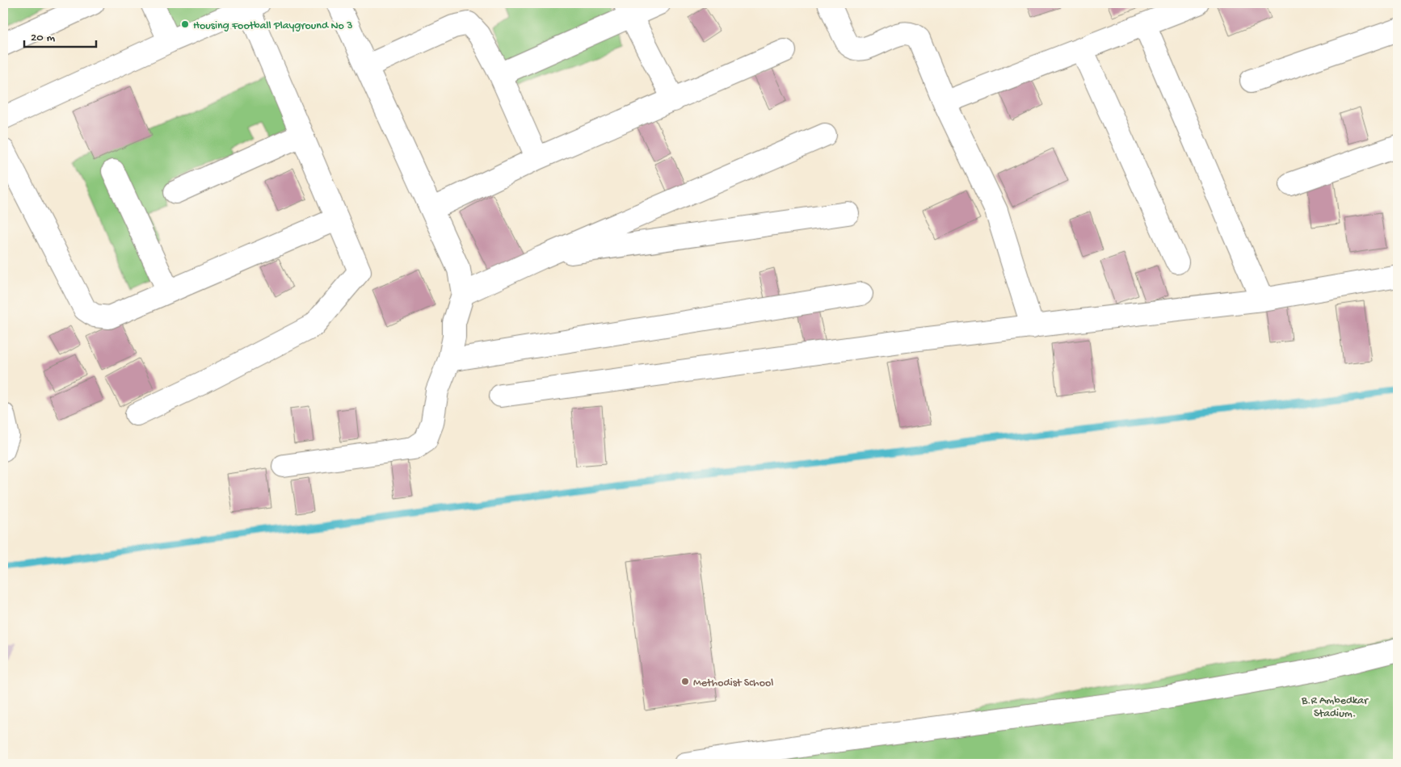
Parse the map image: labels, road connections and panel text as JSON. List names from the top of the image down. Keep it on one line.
{"parks":["B.R Ambedkar Stadium."],"places":["Housing Football Playground No 3","Methodist School"],"scale_bar":"20 m"}
